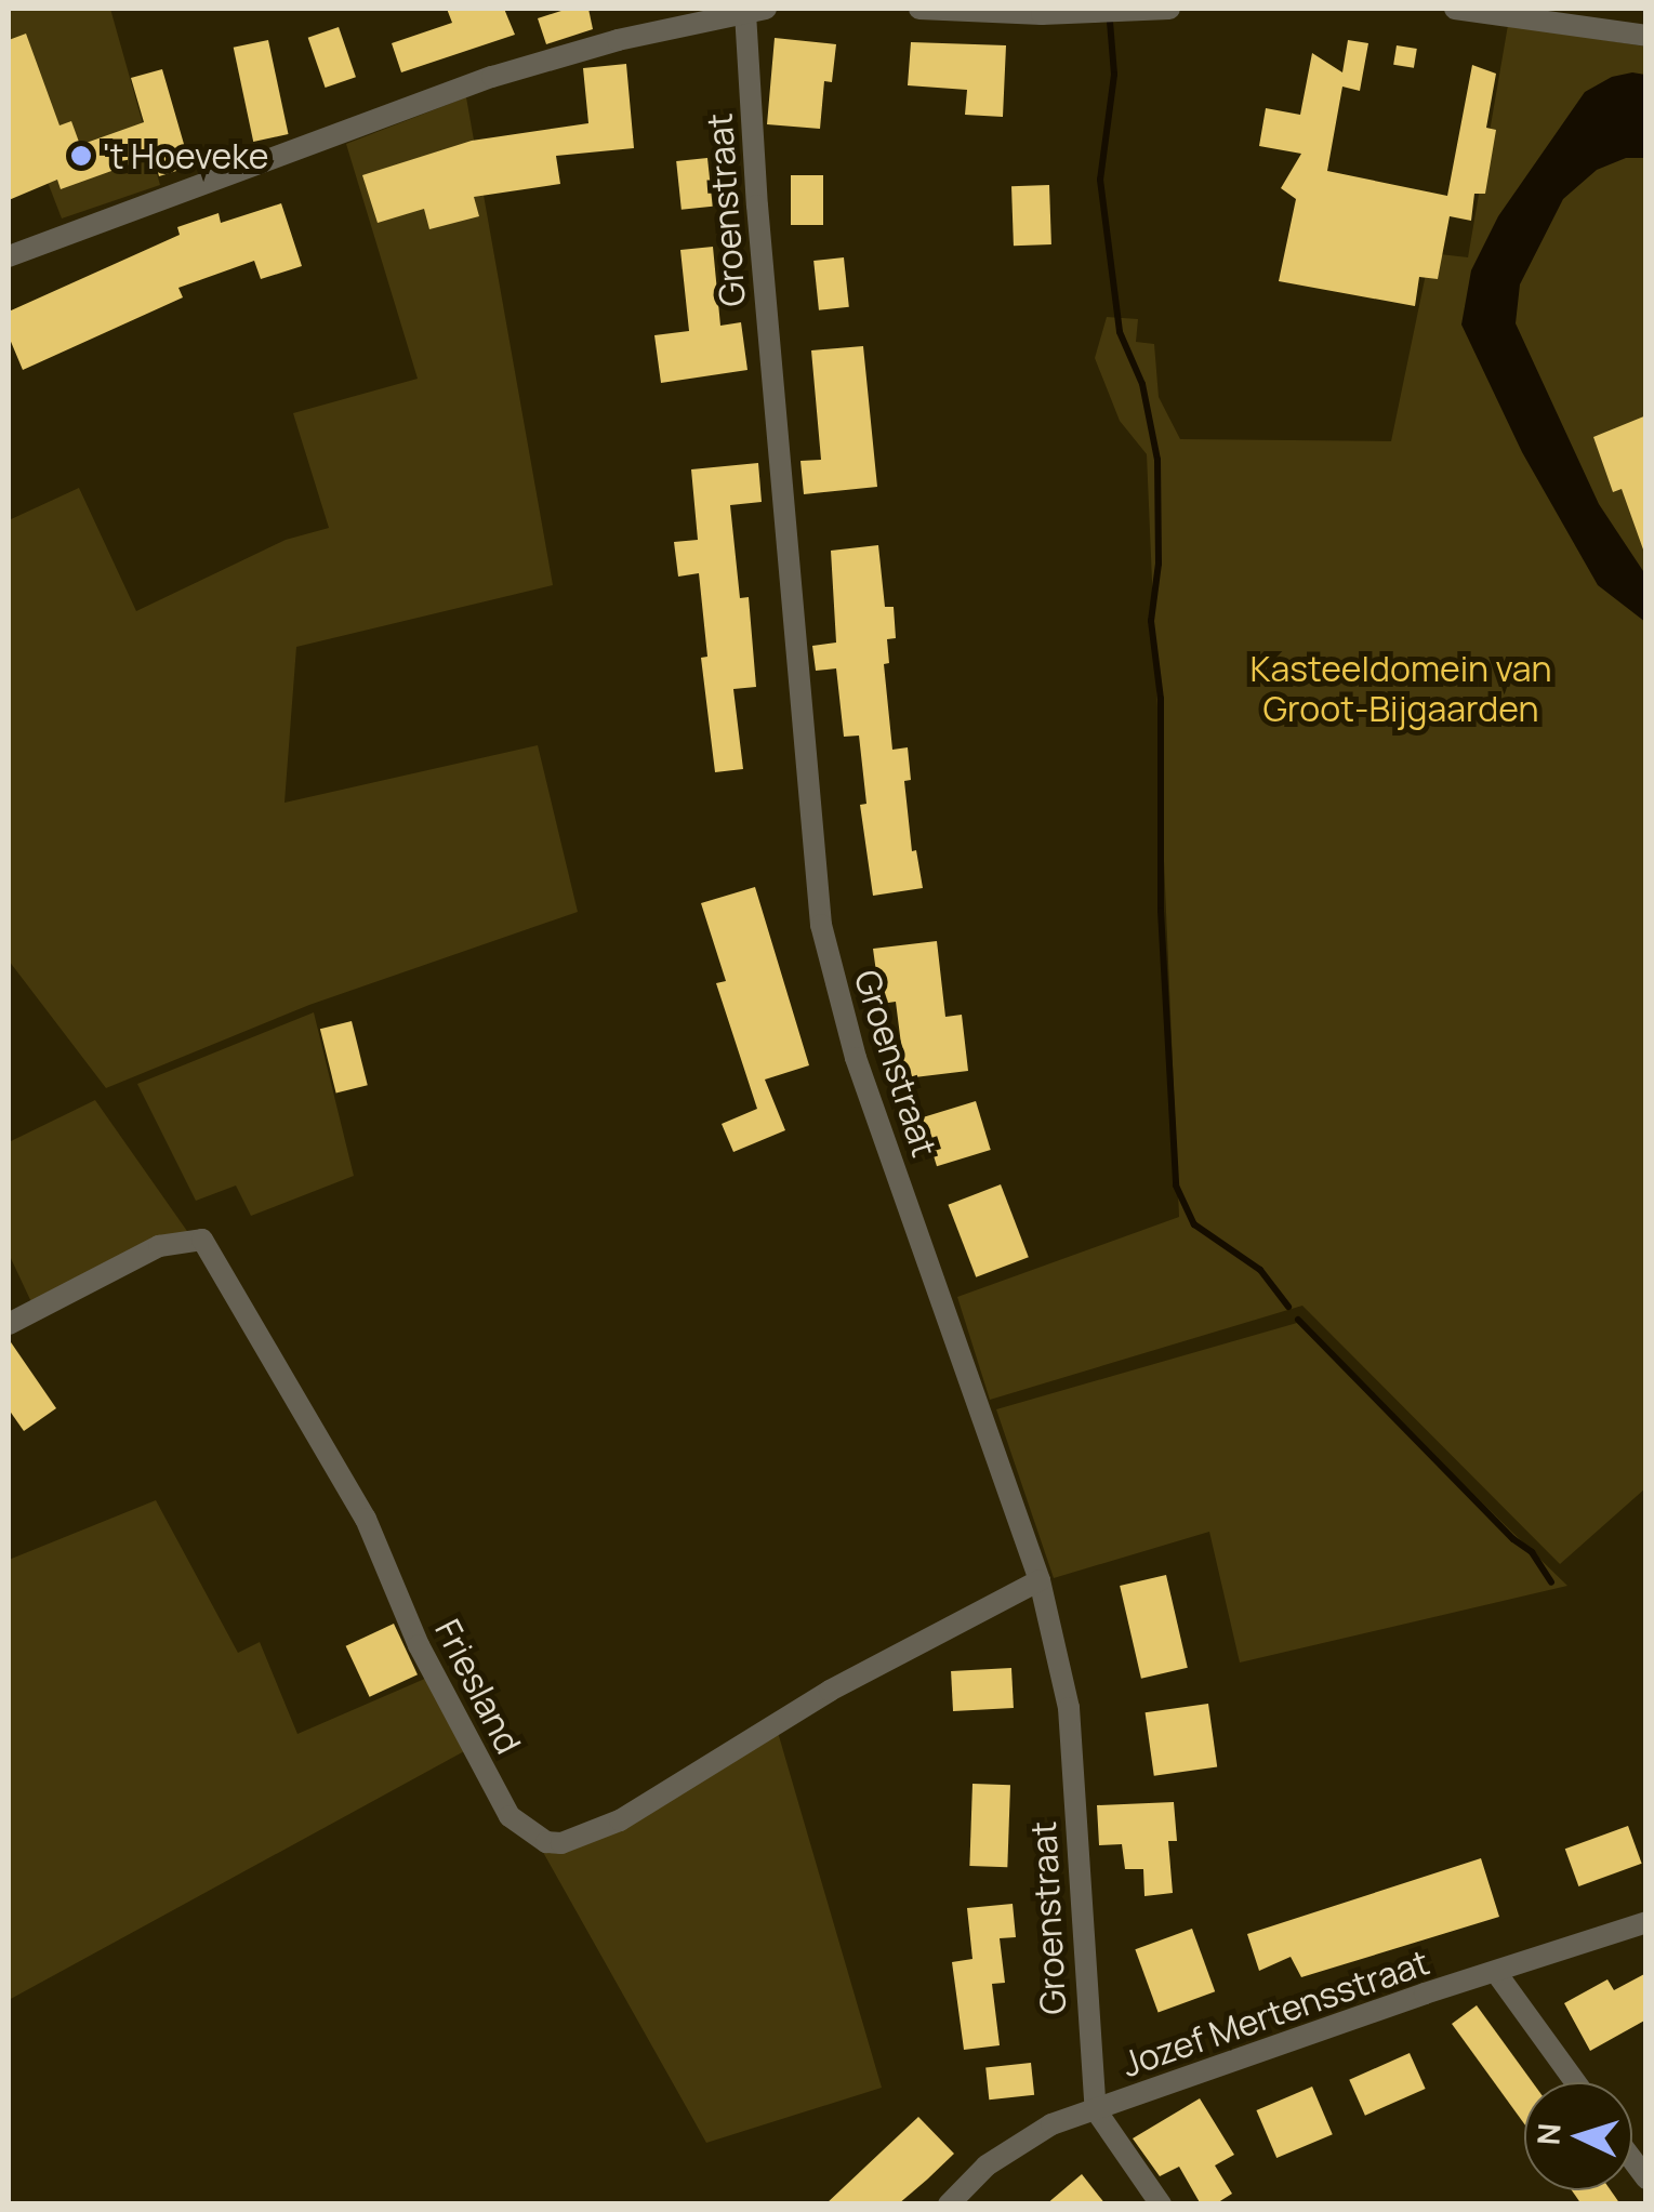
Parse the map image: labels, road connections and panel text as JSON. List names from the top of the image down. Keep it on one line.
{"streets":{"street":["Groenstraat","Friesland","Jozef Mertensstraat"]},"crossings":[["Groenstraat","Friesland"],["Groenstraat","Jozef Mertensstraat"]],"parks":["Kasteeldomein van Groot-Bijgaarden"],"places":["'t Hoeveke"],"north":"left"}
